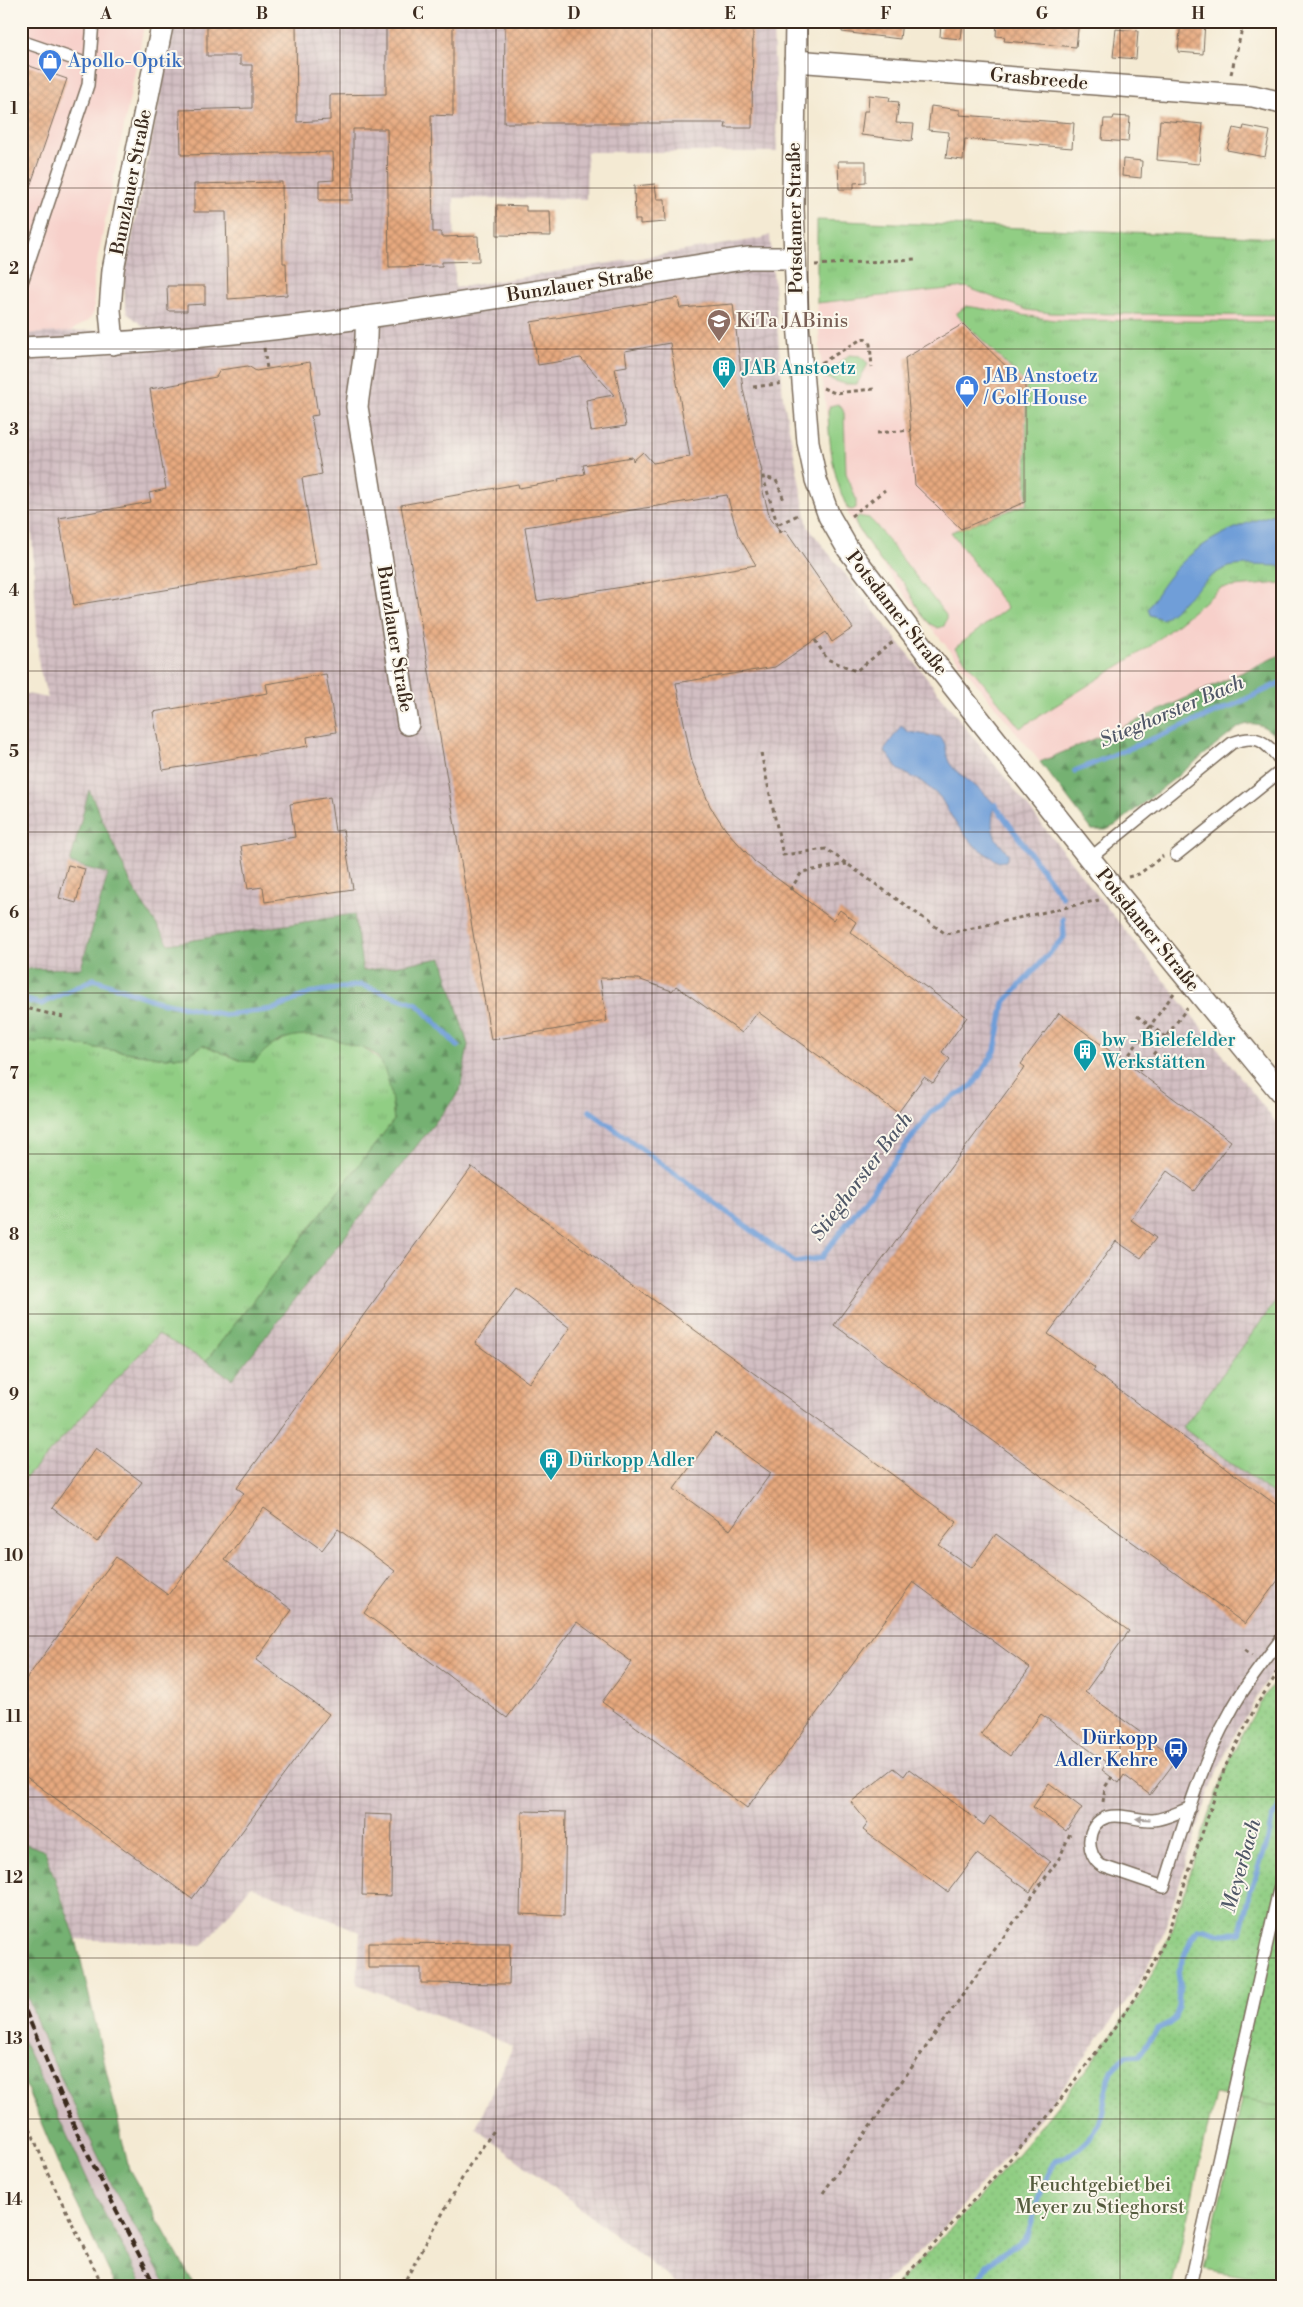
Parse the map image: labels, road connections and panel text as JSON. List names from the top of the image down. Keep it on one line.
{"streets":{"street":["Grasbreede","Bunzlauer Straße","Potsdamer Straße"]},"crossings":[["Grasbreede","Potsdamer Straße"],["Bunzlauer Straße","Potsdamer Straße"]],"water":["Stieghorster Bach","Meyerbach"],"parks":["Feuchtgebiet bei Meyer zu Stieghorst"],"places":{"shop":["Apollo-Optik","JAB Anstoetz / Golf House"],"school or university":["KiTa JABinis"],"building":["JAB Anstoetz","bw - Bielefelder Werkstätten","Dürkopp Adler"],"bus stop":["Dürkopp Adler Kehre"]},"grid":{"columns":["A","B","C","D","E","F","G","H"],"rows":["1","2","3","4","5","6","7","8","9","10","11","12","13","14"]}}
